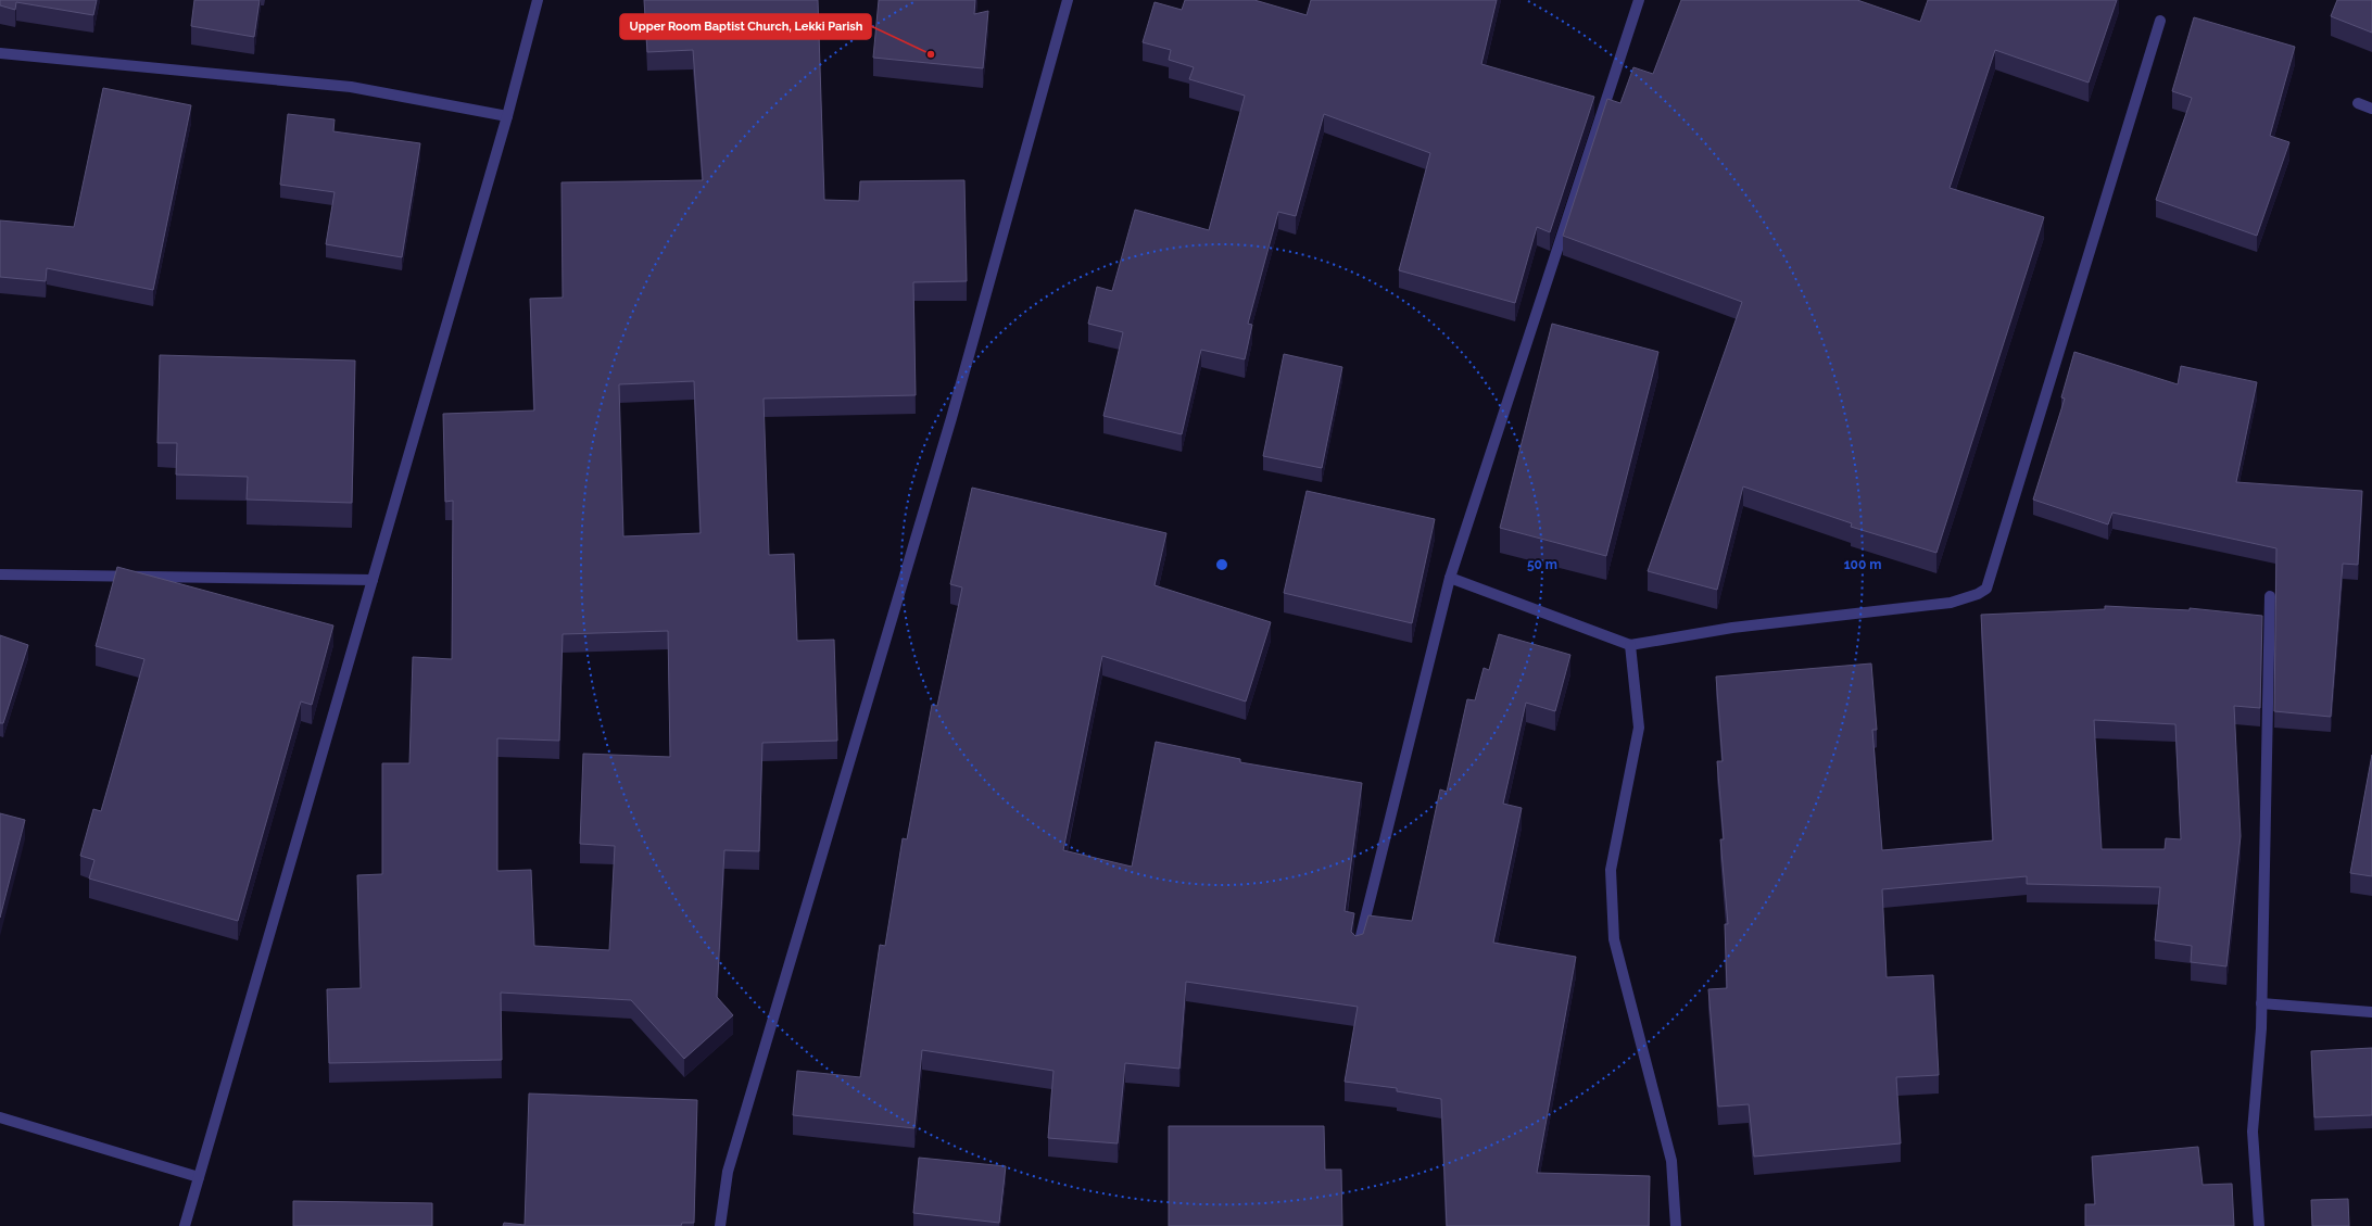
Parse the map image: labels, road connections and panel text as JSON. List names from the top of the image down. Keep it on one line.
{"places":["Upper Room Baptist Church, Lekki Parish"],"rings":["50 m","100 m"]}
